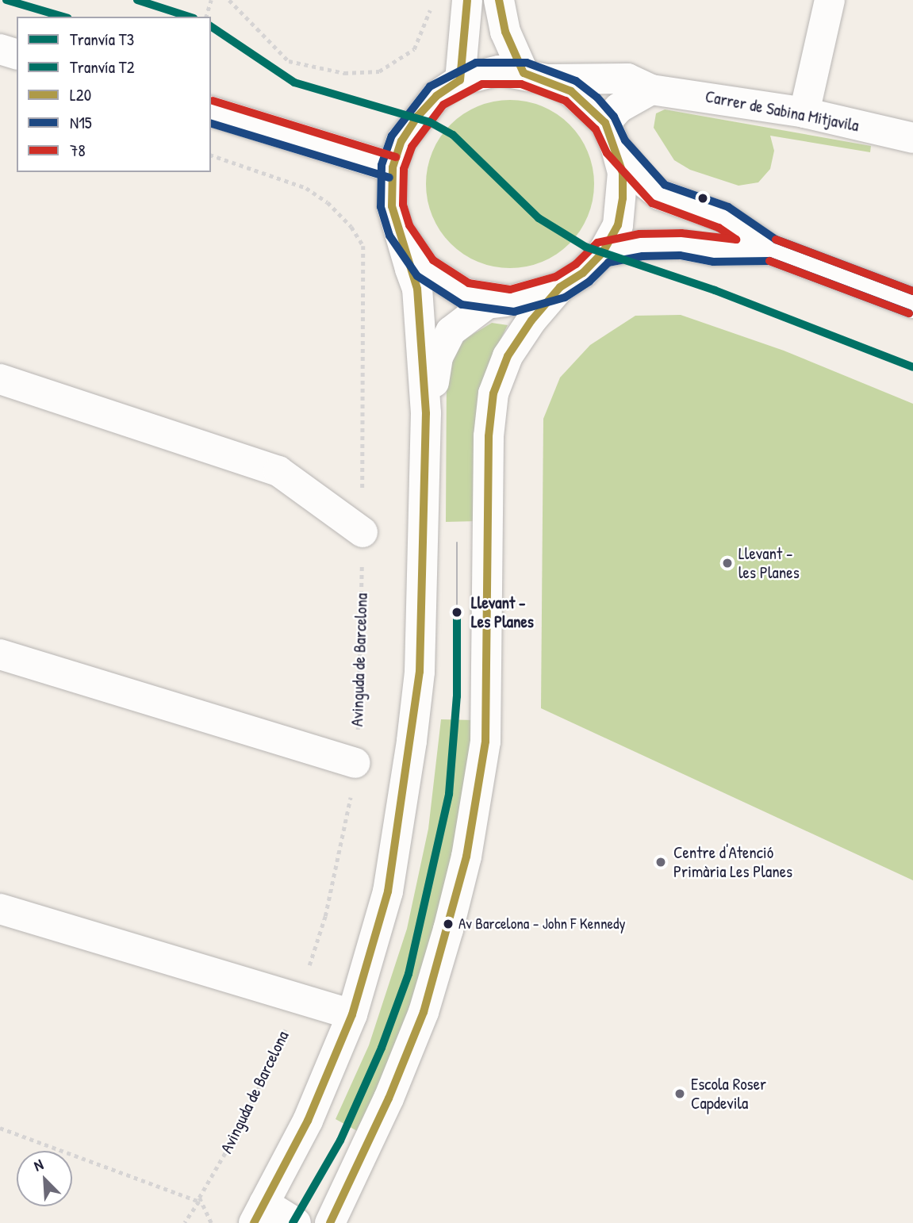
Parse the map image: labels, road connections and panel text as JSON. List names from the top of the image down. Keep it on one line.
{"streets":{"street":["Carrer de Sabina Mitjavila"],"path":["Avinguda de Barcelona"]},"places":["Llevant - les Planes","Llevant - Les Planes","Centre d'Atenció Primària Les Planes","Av Barcelona - John F Kennedy","Escola Roser Capdevila"],"lines":["tram line T3","transit line L20","transit line N15","transit line 78","tram line T2"],"legend":["Tranvía T3","Tranvía T2","L20","N15","78"],"north":"top left"}
